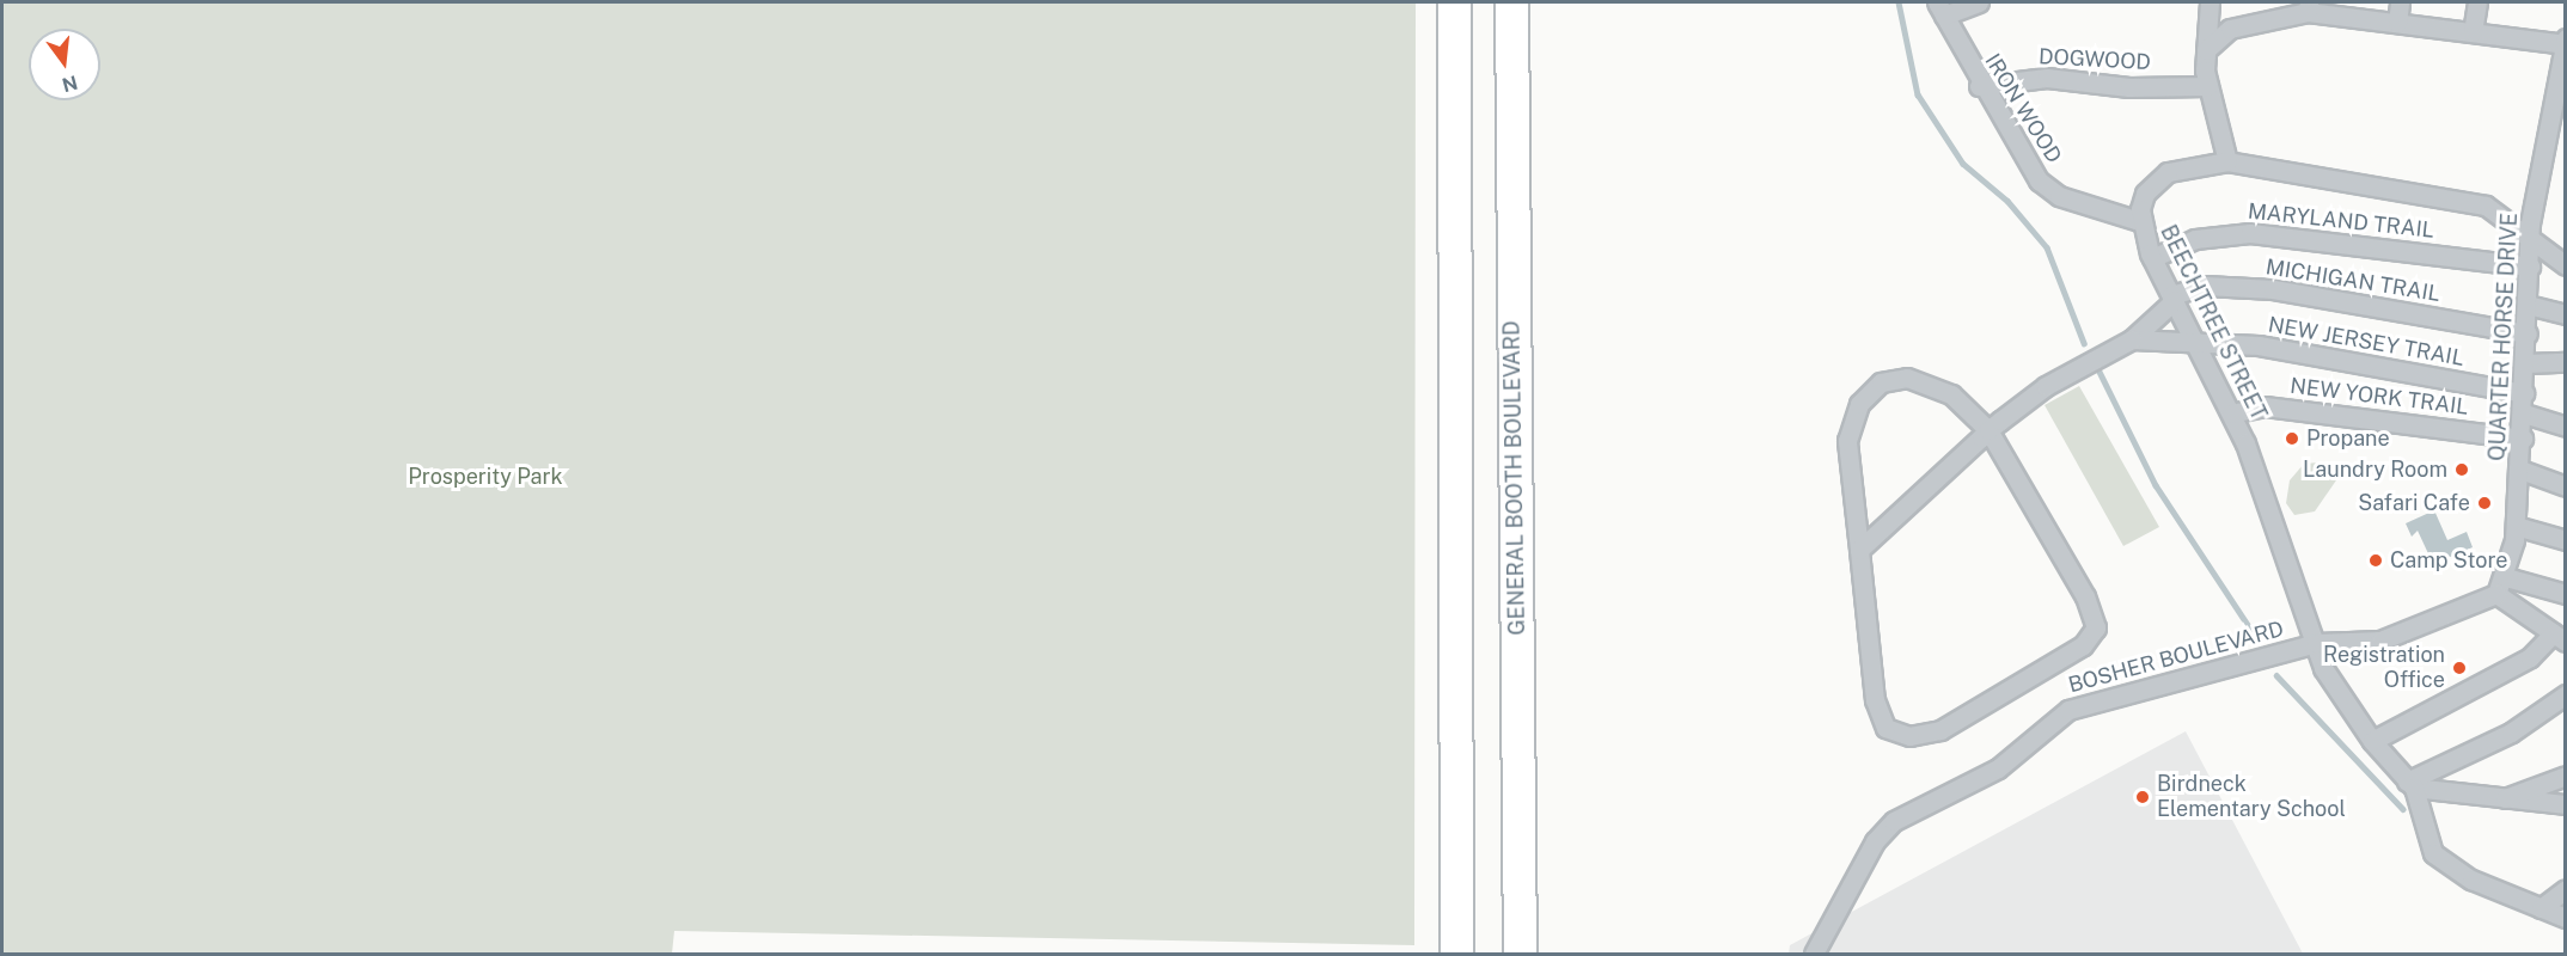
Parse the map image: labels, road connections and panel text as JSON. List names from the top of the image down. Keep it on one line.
{"streets":{"highway":["GENERAL BOOTH BOULEVARD"],"street":["DOGWOOD","IRON WOOD","MARYLAND TRAIL","MICHIGAN TRAIL","BEECHTREE STREET","QUARTER HORSE DRIVE","NEW JERSEY TRAIL","NEW YORK TRAIL","BOSHER BOULEVARD"]},"crossings":[["DOGWOOD","IRON WOOD"],["IRON WOOD","BEECHTREE STREET"],["MARYLAND TRAIL","BEECHTREE STREET"],["MARYLAND TRAIL","QUARTER HORSE DRIVE"],["MICHIGAN TRAIL","BEECHTREE STREET"],["MICHIGAN TRAIL","QUARTER HORSE DRIVE"],["BEECHTREE STREET","QUARTER HORSE DRIVE"],["BEECHTREE STREET","NEW JERSEY TRAIL"],["BEECHTREE STREET","NEW YORK TRAIL"],["BEECHTREE STREET","BOSHER BOULEVARD"],["QUARTER HORSE DRIVE","NEW JERSEY TRAIL"],["QUARTER HORSE DRIVE","NEW YORK TRAIL"]],"parks":["Prosperity Park"],"places":["Propane","Laundry Room","Safari Cafe","Camp Store","Registration Office","Birdneck Elementary School"],"north":"bottom"}
